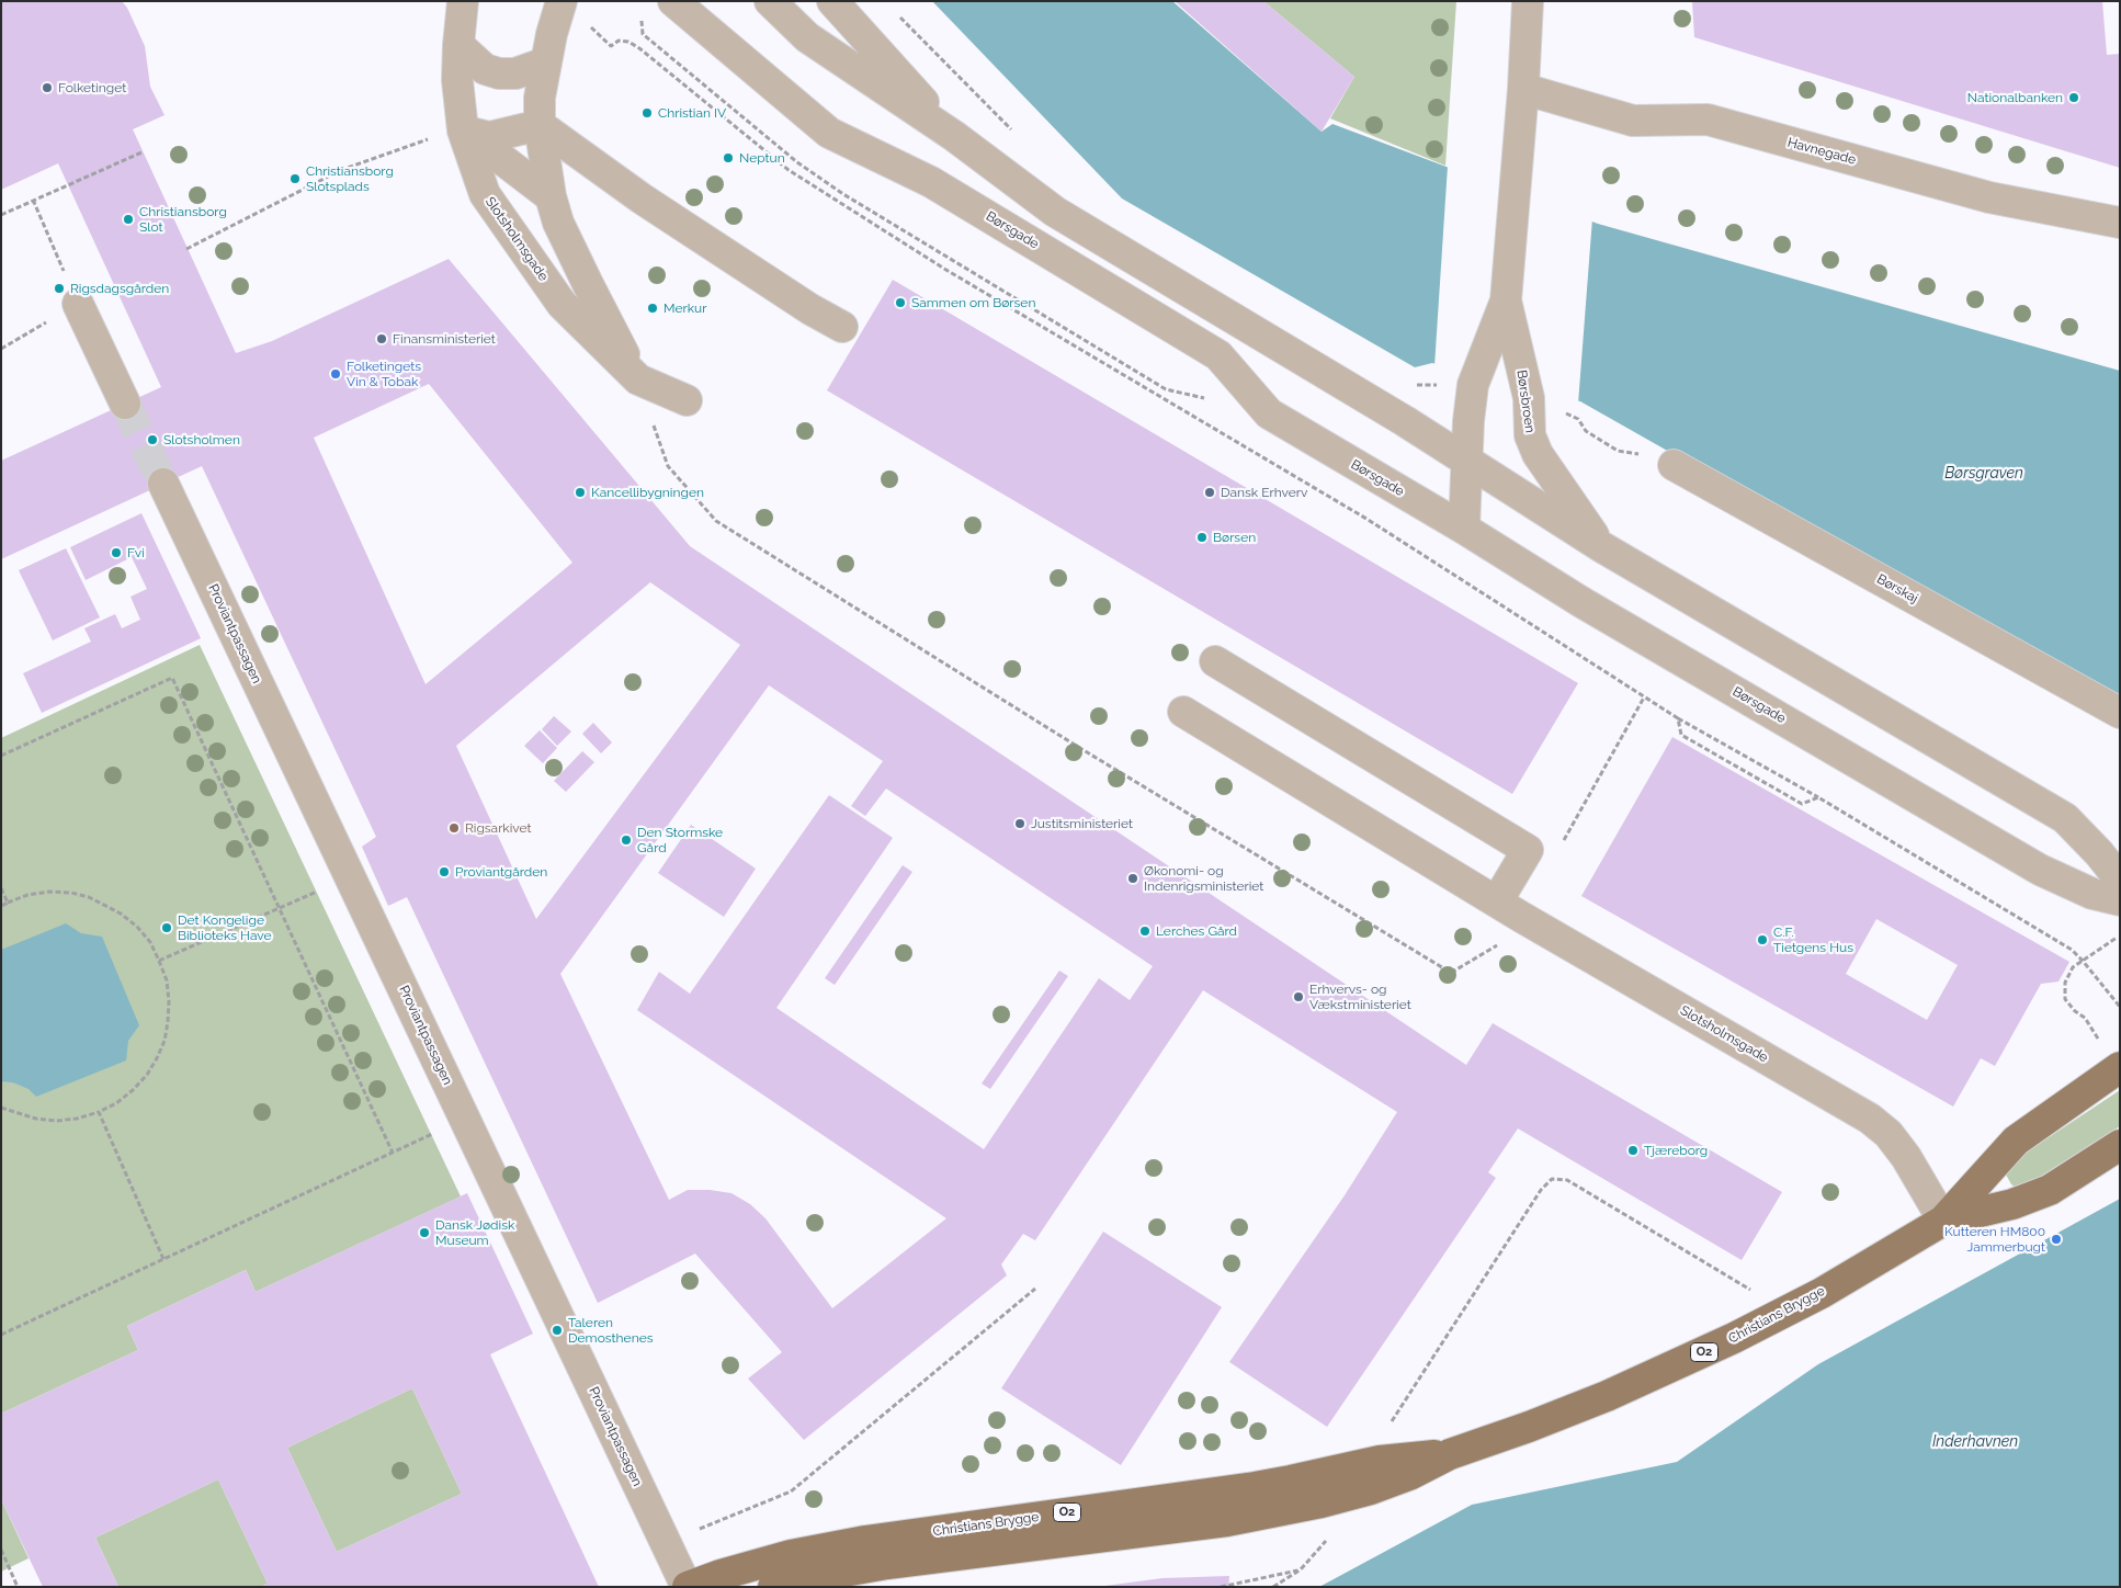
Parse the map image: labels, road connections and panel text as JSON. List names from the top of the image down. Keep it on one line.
{"streets":{"main road":["Christians Brygge","O2"],"street":["Havnegade","Børsgade","Slotsholmsgade","Børsbroen","Børskaj","Proviantpassagen"]},"crossings":[["Havnegade","Børsbroen"],["Børsgade","Børsbroen"],["Slotsholmsgade","Christians Brygge"],["Proviantpassagen","Christians Brygge"]],"water":["Børsgraven","Inderhavnen"],"places":["Folketinget","Nationalbanken","Christian IV","Neptun","Christiansborg Slotsplads","Christiansborg Slot","Rigsdagsgården","Sammen om Børsen","Merkur","Finansministeriet","Folketingets Vin & Tobak","Slotsholmen","Kancellibygningen","Dansk Erhverv","Børsen","Fvi","Justitsministeriet","Rigsarkivet","Den Stormske Gård","Proviantgården","Økonomi- og Indenrigsministeriet","Det Kongelige Biblioteks Have","Lerches Gård","C.F. Tietgens Hus","Erhvervs- og Vækstministeriet","Tjæreborg","Dansk Jødisk Museum","Kutteren HM800 Jammerbugt","Taleren Demosthenes"]}
